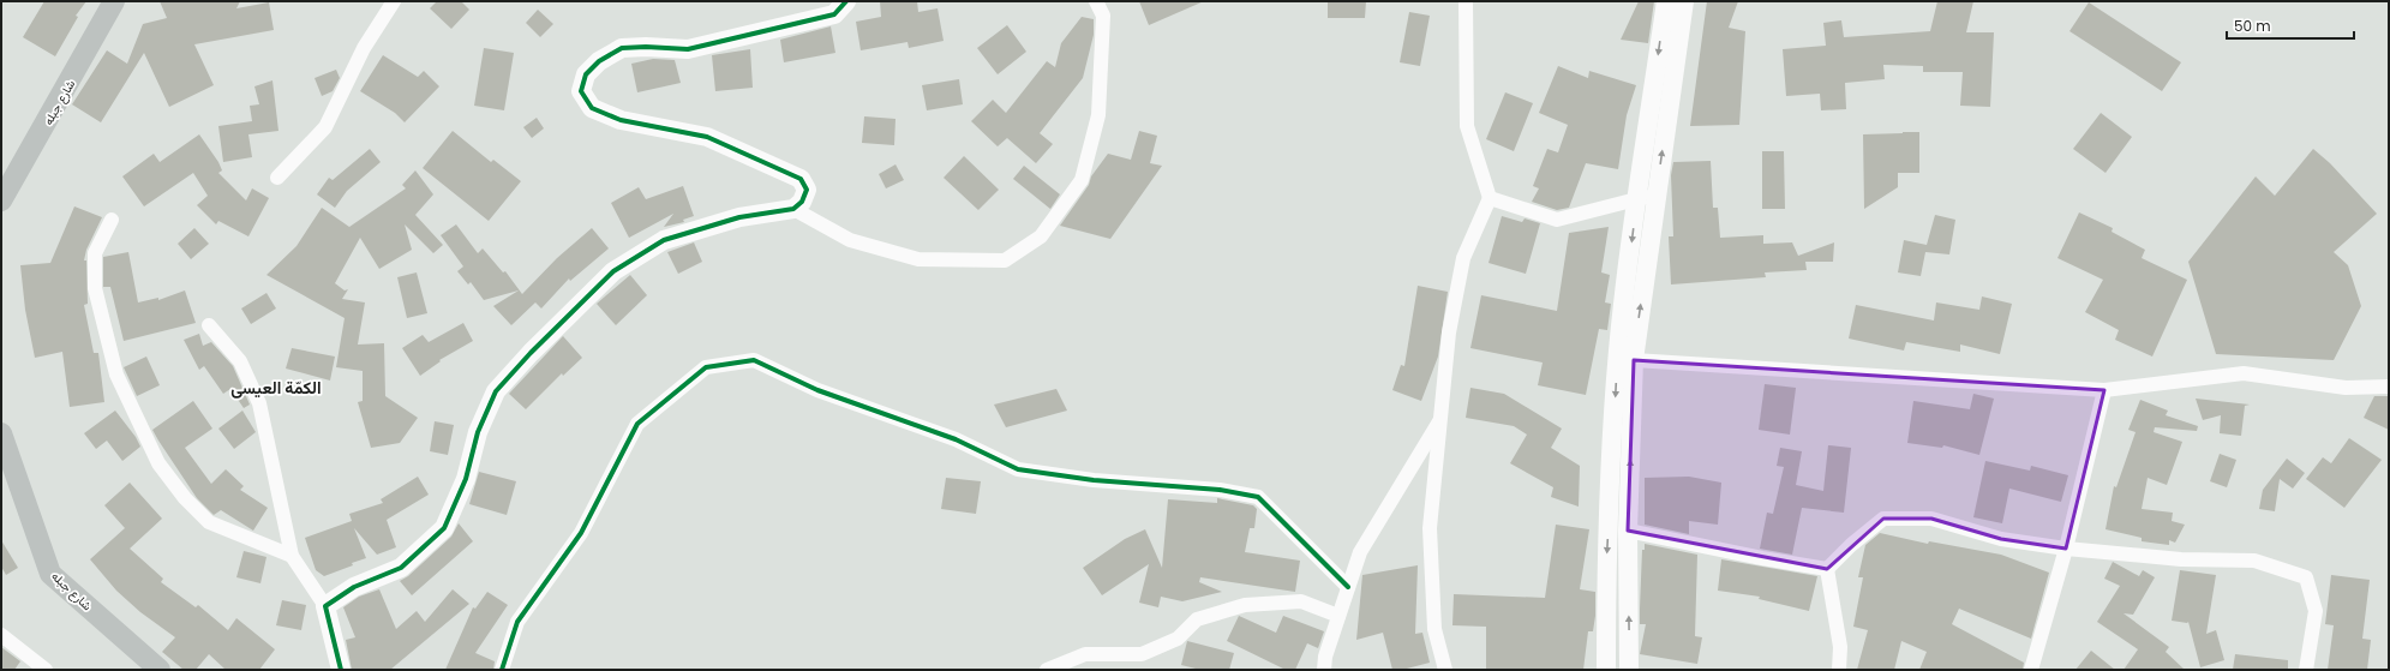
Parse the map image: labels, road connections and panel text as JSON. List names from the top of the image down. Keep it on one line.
{"streets":{"main road":["شارع جبله"]},"districts":["الكمّة العيسى"],"scale_bar":"50 m"}
